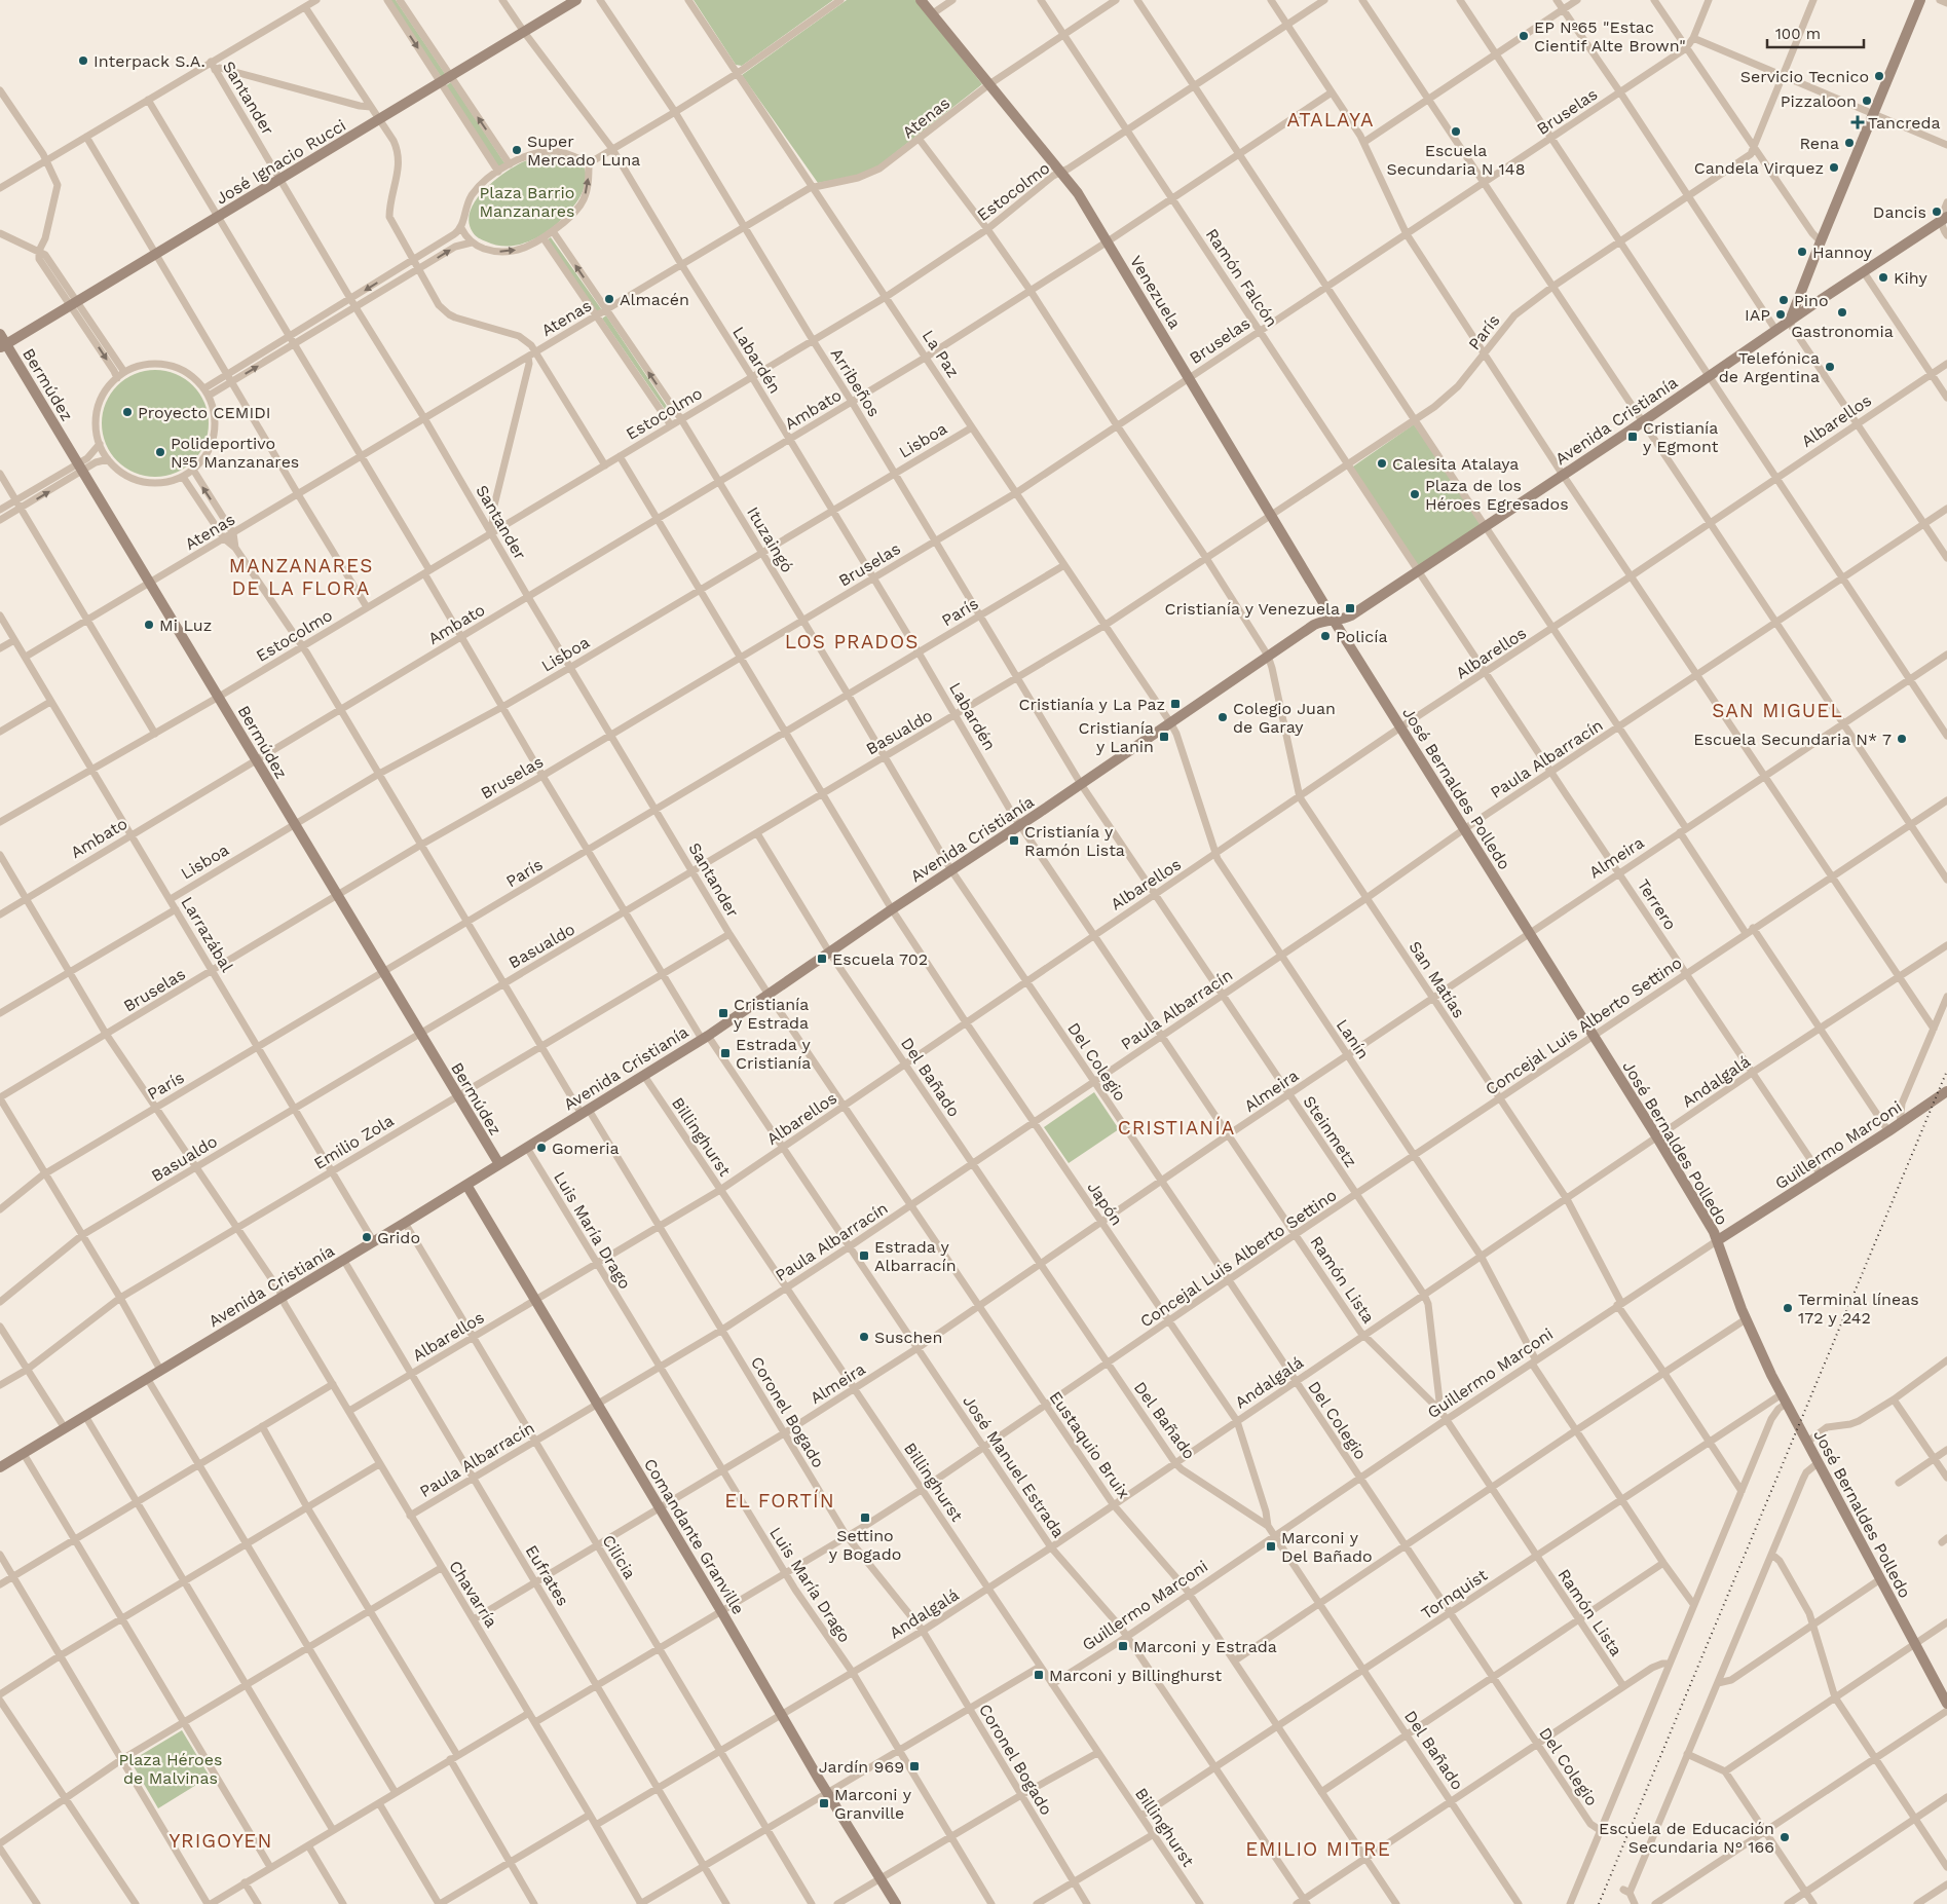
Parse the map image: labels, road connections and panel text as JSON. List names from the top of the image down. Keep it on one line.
{"streets":{"street":["Santander","Bruselas","Atenas","José Ignacio Rucci","Estocolmo","Ramón Falcón","Venezuela","París","La Paz","Labardén","Arribeños","Bermúdez","Ambato","Avenida Cristianía","Albarellos","Lisboa","Ituzaingó","Basualdo","Paula Albarracín","José Bernaldes Polledo","Almeira","Terrero","Larrazábal","San Matías","Concejal Luis Alberto Settino","Lanín","Del Colegio","Del Bañado","Andalgalá","Steinmetz","Billinghurst","Emilio Zola","Guillermo Marconi","Japón","Luis María Drago","Ramón Lista","Coronel Bogado","Eustaquio Bruix","José Manuel Estrada","Comandante Granville","Cilicia","Eufrates","Chavarría","Tornquist"]},"crossings":[["Santander","Bruselas"],["Santander","Atenas"],["Santander","José Ignacio Rucci"],["Santander","Estocolmo"],["Santander","París"],["Santander","Ambato"],["Santander","Avenida Cristianía"],["Santander","Lisboa"],["Santander","Basualdo"],["Santander","Emilio Zola"],["Santander","Eustaquio Bruix"],["Bruselas","Ramón Falcón"],["Bruselas","Venezuela"],["Bruselas","La Paz"],["Bruselas","Labardén"],["Bruselas","Arribeños"],["Bruselas","Bermúdez"],["Bruselas","Ituzaingó"],["Bruselas","Larrazábal"],["Bruselas","San Matías"],["Bruselas","Japón"],["Bruselas","Coronel Bogado"],["Bruselas","José Manuel Estrada"],["Bruselas","Chavarría"],["Atenas","Ramón Falcón"],["Atenas","Venezuela"],["Atenas","La Paz"],["Atenas","Labardén"],["Atenas","Arribeños"],["Atenas","Bermúdez"],["Atenas","Ituzaingó"],["Atenas","Larrazábal"],["Atenas","San Matías"],["Atenas","José Manuel Estrada"],["José Ignacio Rucci","Labardén"],["José Ignacio Rucci","Bermúdez"],["José Ignacio Rucci","José Manuel Estrada"],["Estocolmo","Ramón Falcón"],["Estocolmo","Venezuela"],["Estocolmo","La Paz"],["Estocolmo","Labardén"],["Estocolmo","Arribeños"],["Estocolmo","Bermúdez"],["Estocolmo","Ituzaingó"],["Estocolmo","Larrazábal"],["Estocolmo","San Matías"],["Estocolmo","Japón"],["Estocolmo","Coronel Bogado"],["Estocolmo","José Manuel Estrada"],["Ramón Falcón","París"],["Ramón Falcón","Avenida Cristianía"],["Ramón Falcón","Terrero"],["Venezuela","París"],["Venezuela","Avenida Cristianía"],["Venezuela","José Bernaldes Polledo"],["París","La Paz"],["París","Labardén"],["París","Arribeños"],["París","Bermúdez"],["París","Ituzaingó"],["París","Basualdo"],["París","Larrazábal"],["París","San Matías"],["París","Japón"],["París","Coronel Bogado"],["París","José Manuel Estrada"],["París","Chavarría"],["La Paz","Ambato"],["La Paz","Avenida Cristianía"],["La Paz","Lisboa"],["La Paz","Basualdo"],["La Paz","Lanín"],["Labardén","Ambato"],["Labardén","Avenida Cristianía"],["Labardén","Lisboa"],["Labardén","Basualdo"],["Labardén","Ramón Lista"],["Arribeños","Ambato"],["Arribeños","Avenida Cristianía"],["Arribeños","Lisboa"],["Arribeños","Basualdo"],["Arribeños","Steinmetz"],["Bermúdez","Ambato"],["Bermúdez","Avenida Cristianía"],["Bermúdez","Lisboa"],["Bermúdez","Basualdo"],["Bermúdez","Emilio Zola"],["Ambato","Ituzaingó"],["Ambato","Larrazábal"],["Ambato","Japón"],["Ambato","Coronel Bogado"],["Ambato","José Manuel Estrada"],["Ambato","Chavarría"],["Avenida Cristianía","Ituzaingó"],["Avenida Cristianía","José Bernaldes Polledo"],["Avenida Cristianía","Terrero"],["Avenida Cristianía","Larrazábal"],["Avenida Cristianía","San Matías"],["Avenida Cristianía","Lanín"],["Avenida Cristianía","Del Colegio"],["Avenida Cristianía","Del Bañado"],["Avenida Cristianía","Steinmetz"],["Avenida Cristianía","Billinghurst"],["Avenida Cristianía","Japón"],["Avenida Cristianía","Luis María Drago"],["Avenida Cristianía","Ramón Lista"],["Avenida Cristianía","Coronel Bogado"],["Avenida Cristianía","Eustaquio Bruix"],["Avenida Cristianía","José Manuel Estrada"],["Avenida Cristianía","Comandante Granville"],["Avenida Cristianía","Cilicia"],["Avenida Cristianía","Eufrates"],["Avenida Cristianía","Chavarría"],["Albarellos","José Bernaldes Polledo"],["Albarellos","Terrero"],["Albarellos","San Matías"],["Albarellos","Lanín"],["Albarellos","Del Colegio"],["Albarellos","Del Bañado"],["Albarellos","Steinmetz"],["Albarellos","Billinghurst"],["Albarellos","Japón"],["Albarellos","Luis María Drago"],["Albarellos","Ramón Lista"],["Albarellos","Coronel Bogado"],["Albarellos","Eustaquio Bruix"],["Albarellos","José Manuel Estrada"],["Albarellos","Comandante Granville"],["Albarellos","Cilicia"],["Albarellos","Eufrates"],["Albarellos","Chavarría"],["Lisboa","Ituzaingó"],["Lisboa","Larrazábal"],["Lisboa","Japón"],["Lisboa","Coronel Bogado"],["Lisboa","José Manuel Estrada"],["Ituzaingó","Basualdo"],["Ituzaingó","Del Colegio"],["Basualdo","Larrazábal"],["Basualdo","Del Bañado"],["Basualdo","Japón"],["Basualdo","Coronel Bogado"],["Basualdo","José Manuel Estrada"],["Basualdo","Chavarría"],["Paula Albarracín","José Bernaldes Polledo"],["Paula Albarracín","Terrero"],["Paula Albarracín","San Matías"],["Paula Albarracín","Lanín"],["Paula Albarracín","Del Colegio"],["Paula Albarracín","Del Bañado"],["Paula Albarracín","Steinmetz"],["Paula Albarracín","Billinghurst"],["Paula Albarracín","Japón"],["Paula Albarracín","Luis María Drago"],["Paula Albarracín","Ramón Lista"],["Paula Albarracín","Coronel Bogado"],["Paula Albarracín","Eustaquio Bruix"],["Paula Albarracín","José Manuel Estrada"],["Paula Albarracín","Comandante Granville"],["Paula Albarracín","Cilicia"],["Paula Albarracín","Eufrates"],["Paula Albarracín","Chavarría"],["José Bernaldes Polledo","Almeira"],["José Bernaldes Polledo","Concejal Luis Alberto Settino"],["José Bernaldes Polledo","Andalgalá"],["José Bernaldes Polledo","Guillermo Marconi"],["José Bernaldes Polledo","Tornquist"],["Almeira","Terrero"],["Almeira","San Matías"],["Almeira","Lanín"],["Almeira","Del Colegio"],["Almeira","Del Bañado"],["Almeira","Steinmetz"],["Almeira","Billinghurst"],["Almeira","Japón"],["Almeira","Luis María Drago"],["Almeira","Ramón Lista"],["Almeira","Coronel Bogado"],["Almeira","Eustaquio Bruix"],["Almeira","José Manuel Estrada"],["Almeira","Comandante Granville"],["Almeira","Cilicia"],["Almeira","Eufrates"],["Almeira","Chavarría"],["Terrero","Concejal Luis Alberto Settino"],["Terrero","Andalgalá"],["Terrero","Guillermo Marconi"],["Larrazábal","Emilio Zola"],["San Matías","Concejal Luis Alberto Settino"],["San Matías","Andalgalá"],["San Matías","Guillermo Marconi"],["San Matías","Tornquist"],["Concejal Luis Alberto Settino","Lanín"],["Concejal Luis Alberto Settino","Del Colegio"],["Concejal Luis Alberto Settino","Del Bañado"],["Concejal Luis Alberto Settino","Steinmetz"],["Concejal Luis Alberto Settino","Billinghurst"],["Concejal Luis Alberto Settino","Japón"],["Concejal Luis Alberto Settino","Luis María Drago"],["Concejal Luis Alberto Settino","Ramón Lista"],["Concejal Luis Alberto Settino","Coronel Bogado"],["Concejal Luis Alberto Settino","Eustaquio Bruix"],["Concejal Luis Alberto Settino","José Manuel Estrada"],["Concejal Luis Alberto Settino","Comandante Granville"],["Concejal Luis Alberto Settino","Cilicia"],["Concejal Luis Alberto Settino","Eufrates"],["Concejal Luis Alberto Settino","Chavarría"],["Lanín","Andalgalá"],["Lanín","Guillermo Marconi"],["Lanín","Tornquist"],["Del Colegio","Andalgalá"],["Del Colegio","Guillermo Marconi"],["Del Colegio","Tornquist"],["Del Bañado","Andalgalá"],["Del Bañado","Guillermo Marconi"],["Del Bañado","Japón"],["Del Bañado","Tornquist"],["Andalgalá","Steinmetz"],["Andalgalá","Billinghurst"],["Andalgalá","Japón"],["Andalgalá","Luis María Drago"],["Andalgalá","Ramón Lista"],["Andalgalá","Coronel Bogado"],["Andalgalá","Eustaquio Bruix"],["Andalgalá","José Manuel Estrada"],["Andalgalá","Comandante Granville"],["Andalgalá","Cilicia"],["Andalgalá","Eufrates"],["Andalgalá","Chavarría"],["Steinmetz","Ramón Lista"],["Billinghurst","Guillermo Marconi"],["Billinghurst","Tornquist"],["Emilio Zola","Coronel Bogado"],["Emilio Zola","José Manuel Estrada"],["Emilio Zola","Chavarría"],["Guillermo Marconi","Ramón Lista"],["Guillermo Marconi","Eustaquio Bruix"],["Guillermo Marconi","José Manuel Estrada"],["Ramón Lista","Tornquist"],["Eustaquio Bruix","Tornquist"],["José Manuel Estrada","Tornquist"]],"districts":["ATALAYA","MANZANARES DE LA FLORA","LOS PRADOS","SAN MIGUEL","CRISTIANÍA","EL FORTÍN","YRIGOYEN","EMILIO MITRE"],"parks":["Plaza Barrio Manzanares","Plaza Héroes de Malvinas"],"places":{"other":["EP Nº65 \"Estac Cientif Alte Brown\"","Interpack S.A.","Servicio Tecnico","Pizzaloon","Escuela Secundaria N 148","Rena","Super Mercado Luna","Candela Virquez","Dancis","Hannoy","Kihy","Almacén","Pino","Gastronomia","IAP","Telefónica de Argentina","Proyecto CEMIDI","Polideportivo Nº5 Manzanares","Calesita Atalaya","Plaza de los Héroes Egresados","Mi Luz","Policía","Colegio Juan de Garay","Escuela Secundaria N* 7","Gomeria","Grido","Terminal líneas 172 y 242","Suschen","Escuela de Educación Secundaria N° 166"],"health":["Tancreda"],"transit":["Cristianía y Egmont","Cristianía y Venezuela","Cristianía y La Paz","Cristianía y Lanin","Cristianía y Ramón Lista","Escuela 702","Cristianía y Estrada","Estrada y Cristianía","Estrada y Albarracín","Settino y Bogado","Marconi y Del Bañado","Marconi y Estrada","Marconi y Billinghurst","Jardín 969","Marconi y Granville"]},"scale_bar":"100 m"}
